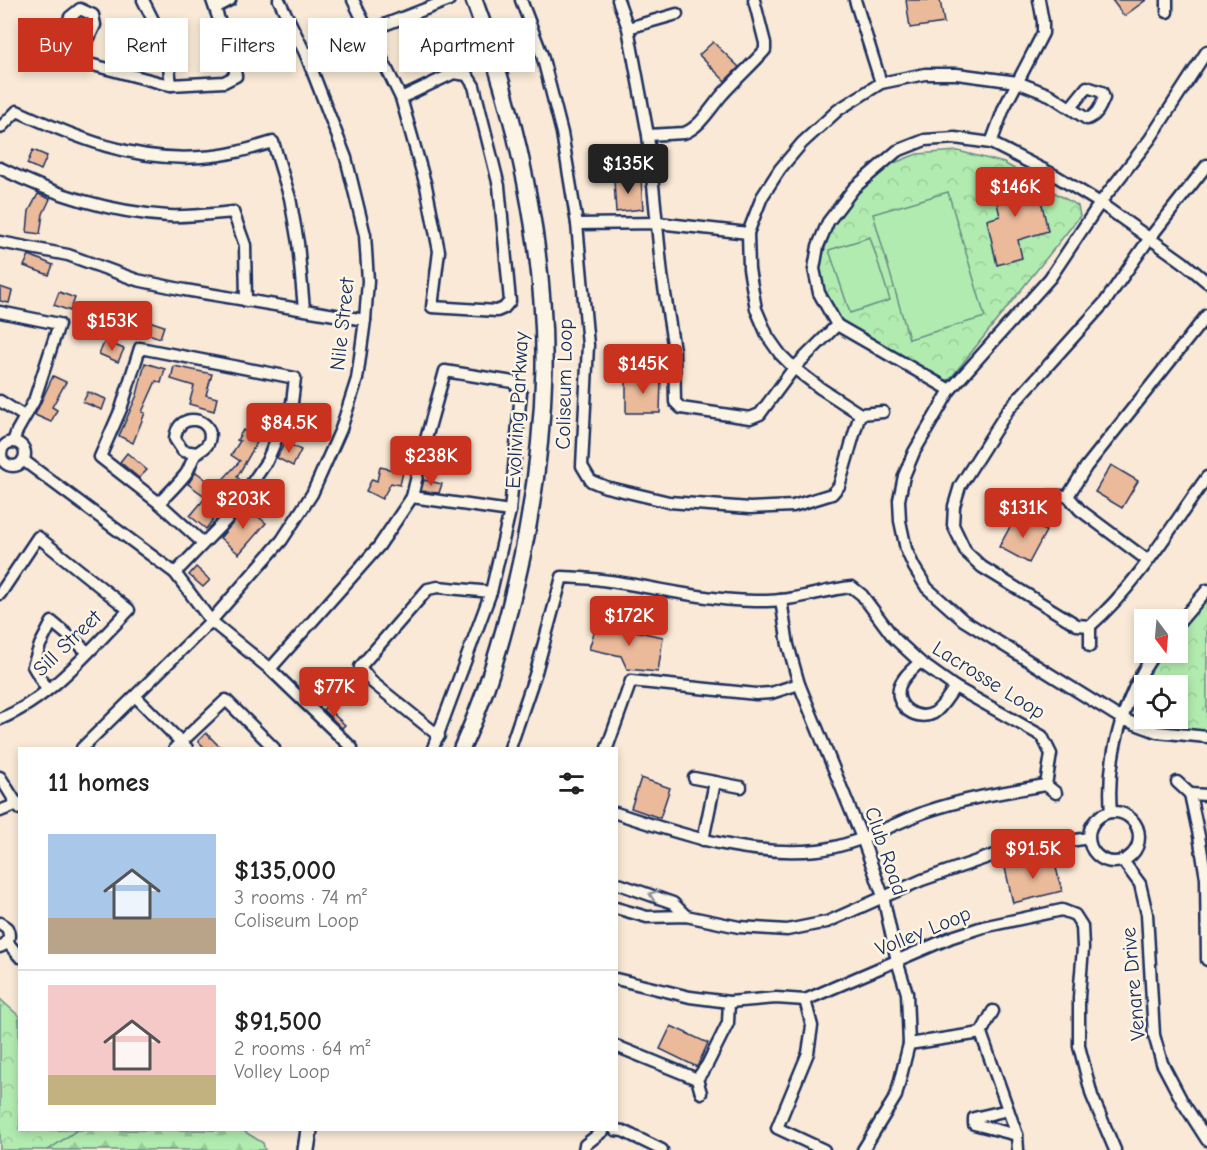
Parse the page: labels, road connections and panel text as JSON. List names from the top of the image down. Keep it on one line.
{"streets":{"street":["Nile Street","Coliseum Loop","Evoliving Parkway","Sill Street","Lacrosse Loop","Club Road","Volley Loop","Venare Drive"]},"crossings":[["Lacrosse Loop","Club Road"],["Club Road","Volley Loop"]],"north":"bottom","page":{"chip":["Buy","Rent","Filters","New","Apartment"],"price":["$135K","$146K","$153K","$145K","$84.5K","$238K","$203K","$131K","$172K","$77K","$91.5K"],"heading":"11 homes","list":[{"name":"$135,000","note":"3 rooms · 74 m² · Coliseum Loop"},{"name":"$91,500","note":"2 rooms · 64 m² · Volley Loop"}]}}
